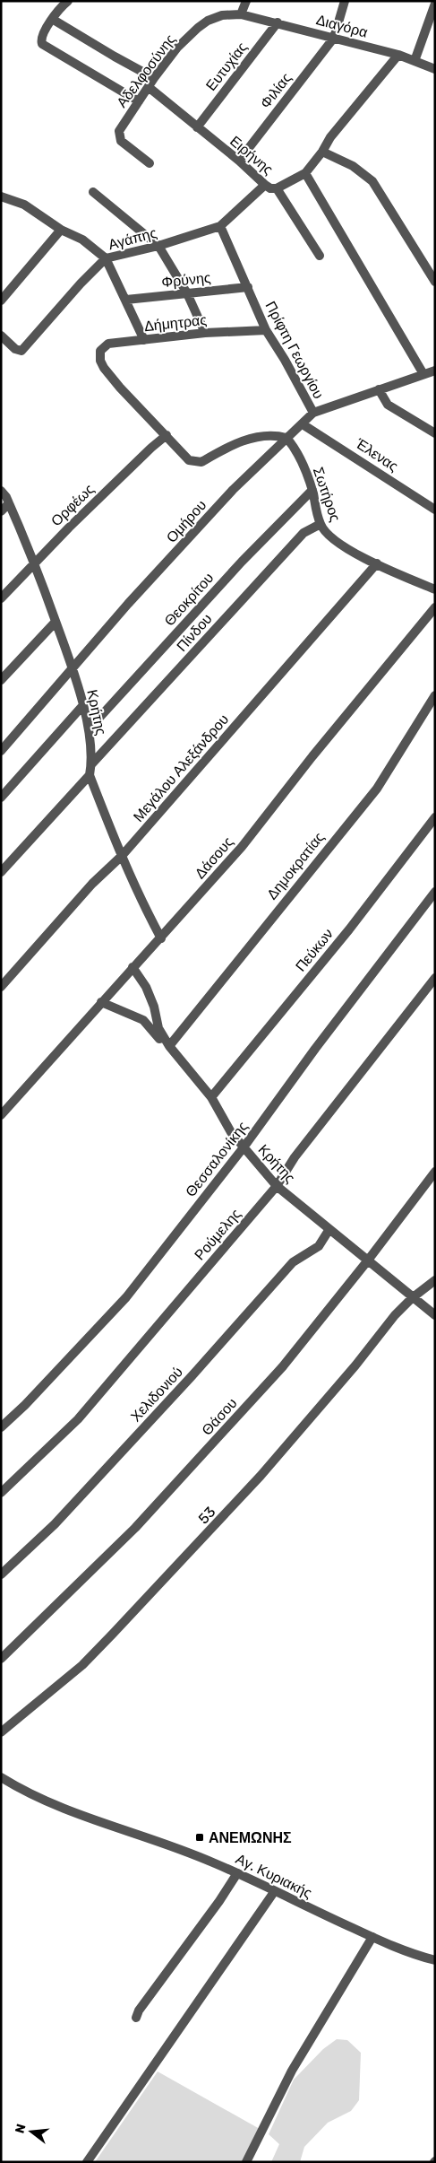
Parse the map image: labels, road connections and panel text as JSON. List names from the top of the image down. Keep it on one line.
{"streets":{"street":["Διαγόρα","Ευτυχίας","Αδελφοσύνης","Φιλίας","Ειρήνης","Αγάπης","Φρύνης","Δήμητρας","Πρίφτη Γεωργίου","Έλενας","Σωτήρος","Ορφέως","Ομήρου","Θεοκρίτου","Πίνδου","Κρήτης","Μεγάλου Αλεξάνδρου","Δάσους","Δημοκρατίας","Πεύκων","Θεσσαλονίκης","Ρούμελης","Χελιδονιού","Θάσου","53","Αγ. Κυριακής"]},"crossings":[["Διαγόρα","Ευτυχίας"],["Διαγόρα","Αδελφοσύνης"],["Διαγόρα","Φιλίας"],["Ευτυχίας","Ειρήνης"],["Αδελφοσύνης","Ειρήνης"],["Φιλίας","Ειρήνης"],["Ειρήνης","Αγάπης"],["Αγάπης","Πρίφτη Γεωργίου"],["Φρύνης","Πρίφτη Γεωργίου"],["Δήμητρας","Πρίφτη Γεωργίου"],["Δήμητρας","Ορφέως"],["Πρίφτη Γεωργίου","Ομήρου"],["Έλενας","Ομήρου"],["Σωτήρος","Ομήρου"],["Σωτήρος","Θεοκρίτου"],["Σωτήρος","Πίνδου"],["Σωτήρος","Μεγάλου Αλεξάνδρου"],["Ορφέως","Κρήτης"],["Ομήρου","Κρήτης"],["Θεοκρίτου","Κρήτης"],["Πίνδου","Κρήτης"],["Κρήτης","Δάσους"],["Κρήτης","Δημοκρατίας"],["Κρήτης","Πεύκων"],["Κρήτης","Θεσσαλονίκης"],["Κρήτης","Ρούμελης"],["Κρήτης","Χελιδονιού"],["Κρήτης","Θάσου"],["Κρήτης","53"]],"places":{"transit":["ΑΝΕΜΩΝΗΣ"]},"north":"left"}
